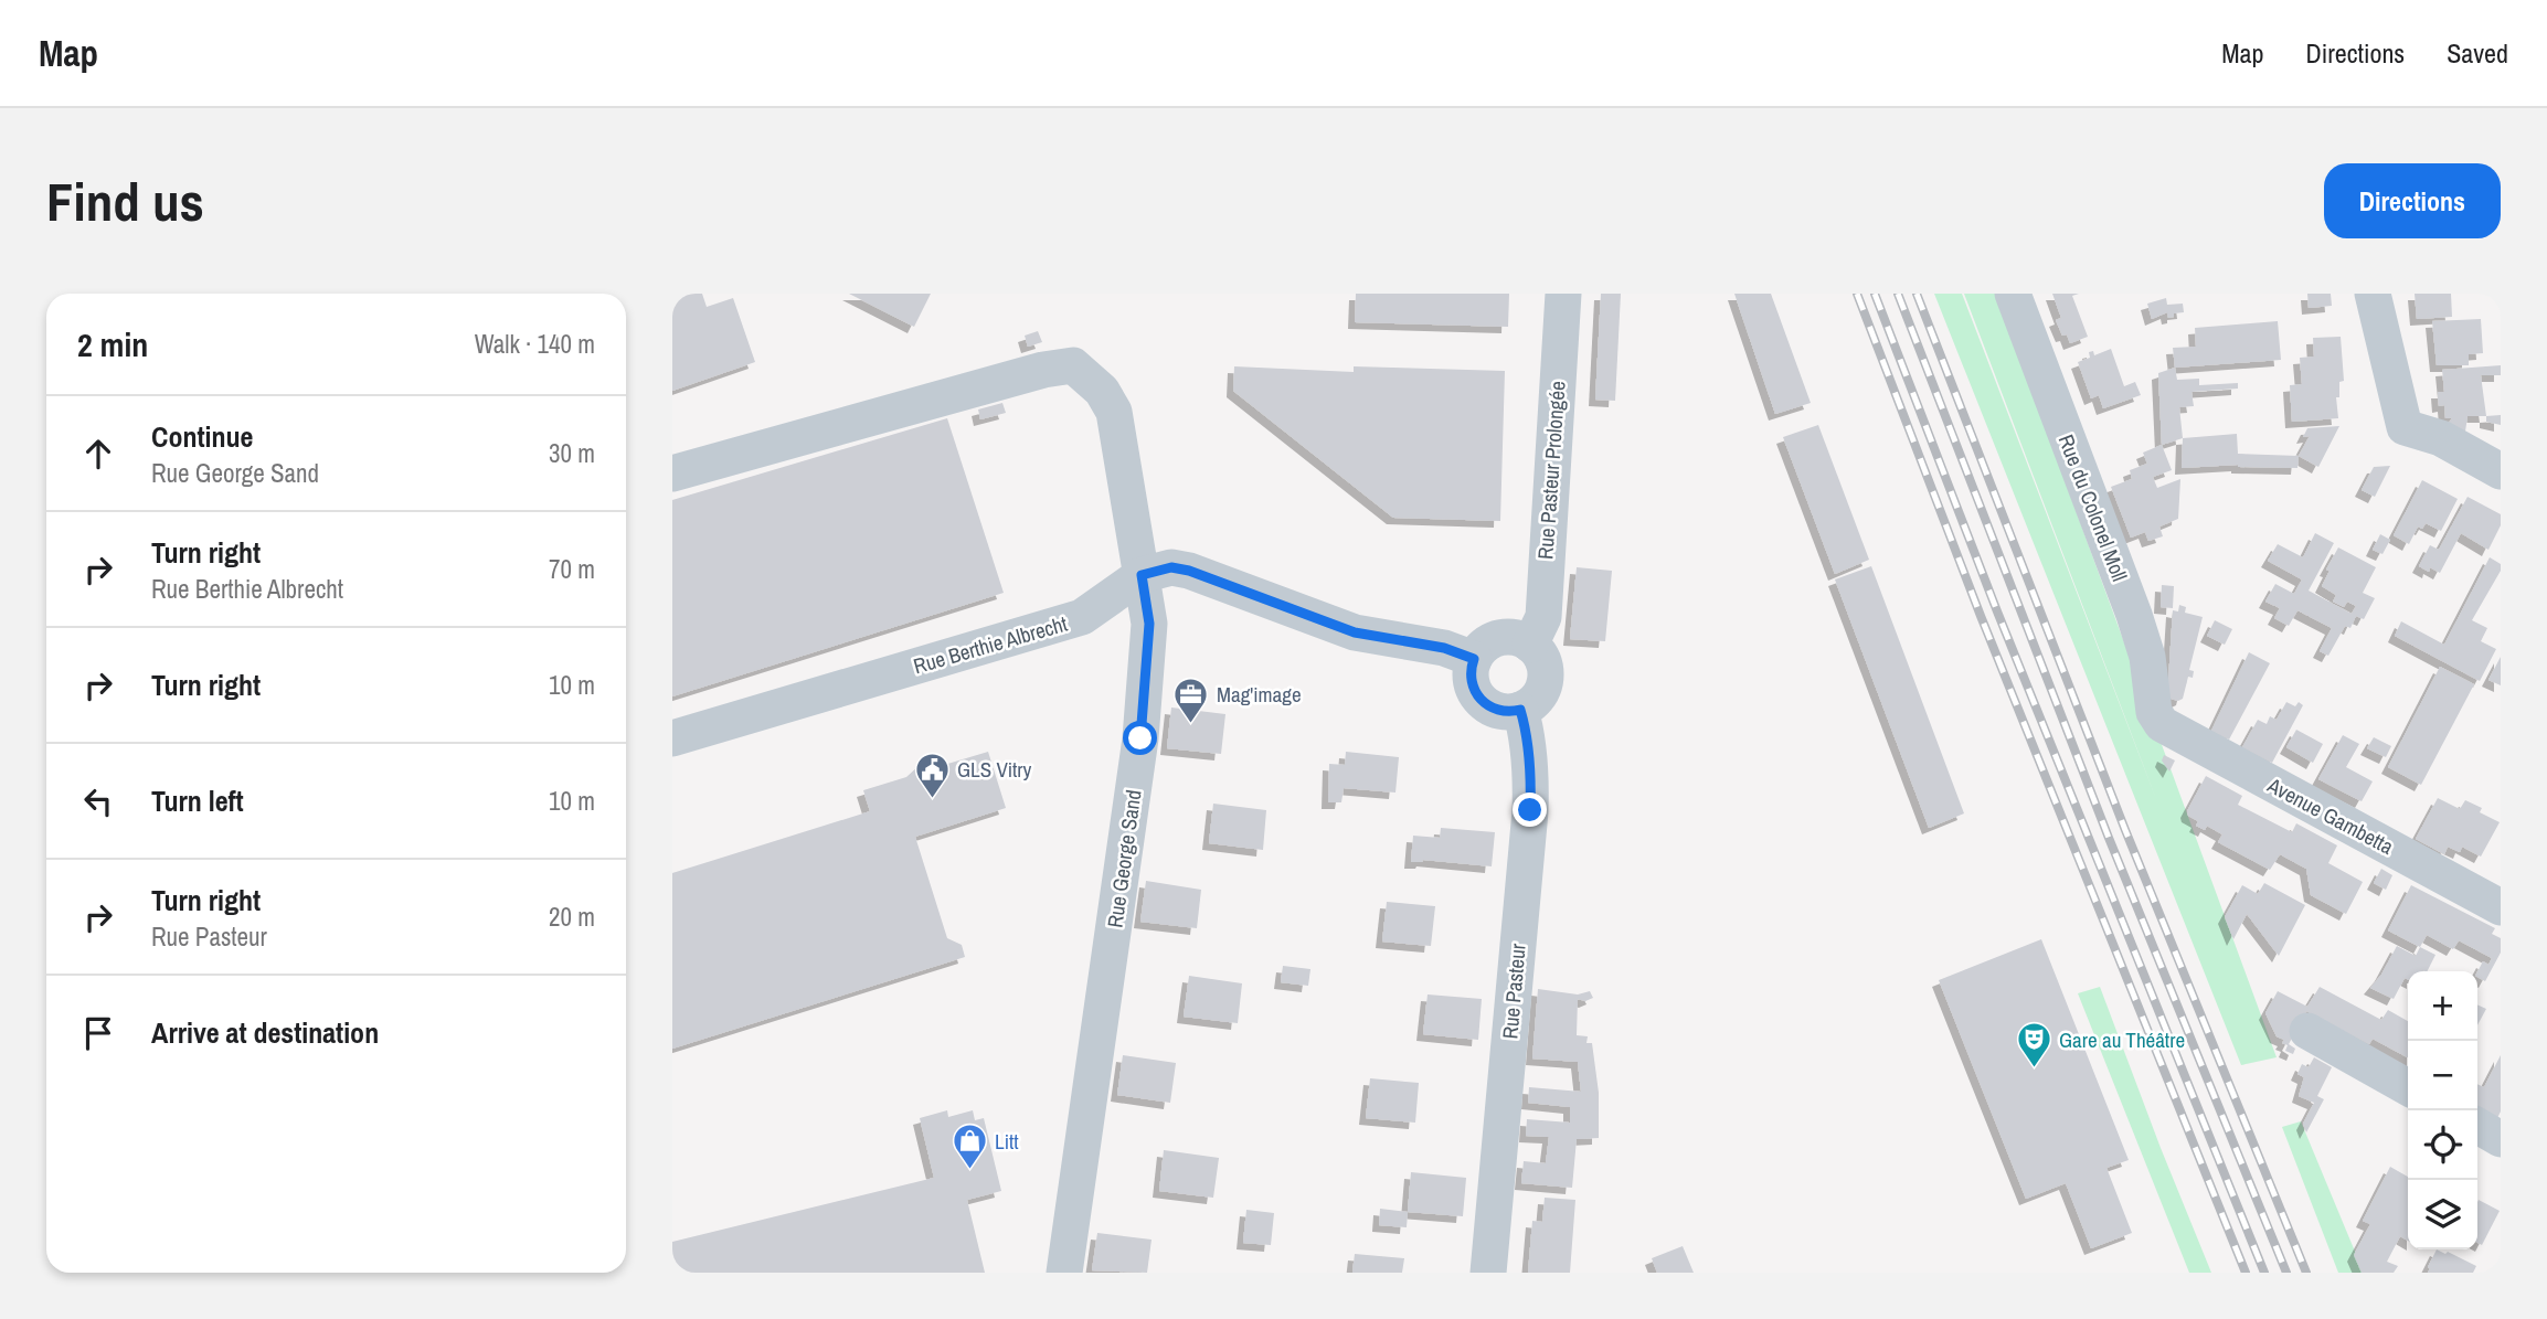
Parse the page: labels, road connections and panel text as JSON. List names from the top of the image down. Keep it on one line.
{"streets":{"street":["Rue Pasteur Prolongée","Rue du Colonel Moll","Rue Berthie Albrecht","Avenue Gambetta","Rue George Sand","Rue Pasteur"]},"crossings":[["Rue Pasteur Prolongée","Rue Berthie Albrecht"],["Rue Pasteur Prolongée","Rue Pasteur"],["Rue du Colonel Moll","Avenue Gambetta"],["Rue Berthie Albrecht","Rue George Sand"],["Rue Berthie Albrecht","Rue Pasteur"]],"places":{"office":["Mag'image"],"public building":["GLS Vitry"],"theatre":["Gare au Théâtre"],"shop":["Litt"]},"page":{"header":"Map","nav":["Map","Directions","Saved"],"buttons":"Directions","title":"Find us","heading":["2 min","Walk · 140 m"],"list":[["Continue","Rue George Sand","30 m"],["Turn right","Rue Berthie Albrecht","70 m"],["Turn right","10 m"],["Turn left","10 m"],["Turn right","Rue Pasteur","20 m"],"Arrive at destination"],"map_buttons":["+","−"]}}
